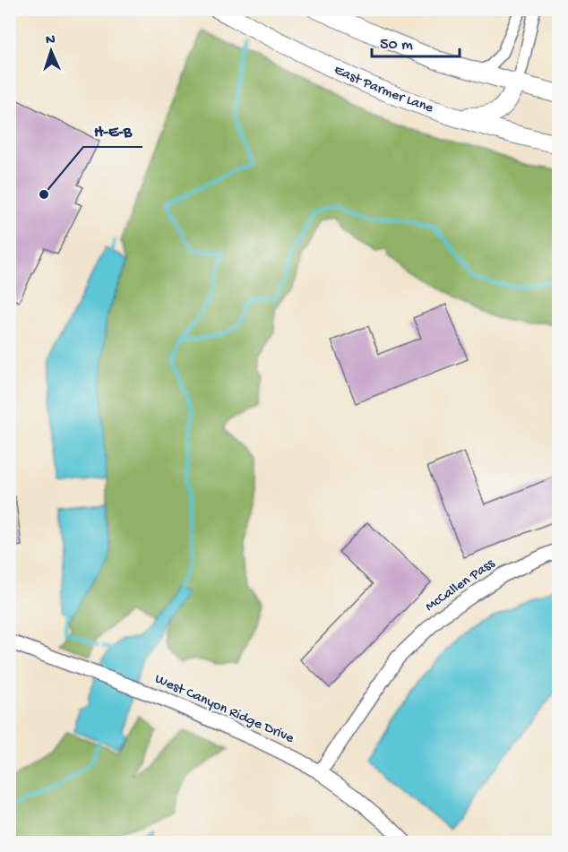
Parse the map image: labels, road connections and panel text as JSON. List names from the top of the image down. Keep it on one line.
{"streets":{"main road":["East Parmer Lane"],"street":["McCallen Pass","West Canyon Ridge Drive"]},"crossings":[["McCallen Pass","West Canyon Ridge Drive"]],"places":["H-E-B"],"scale_bar":"50 m","north":"top"}
